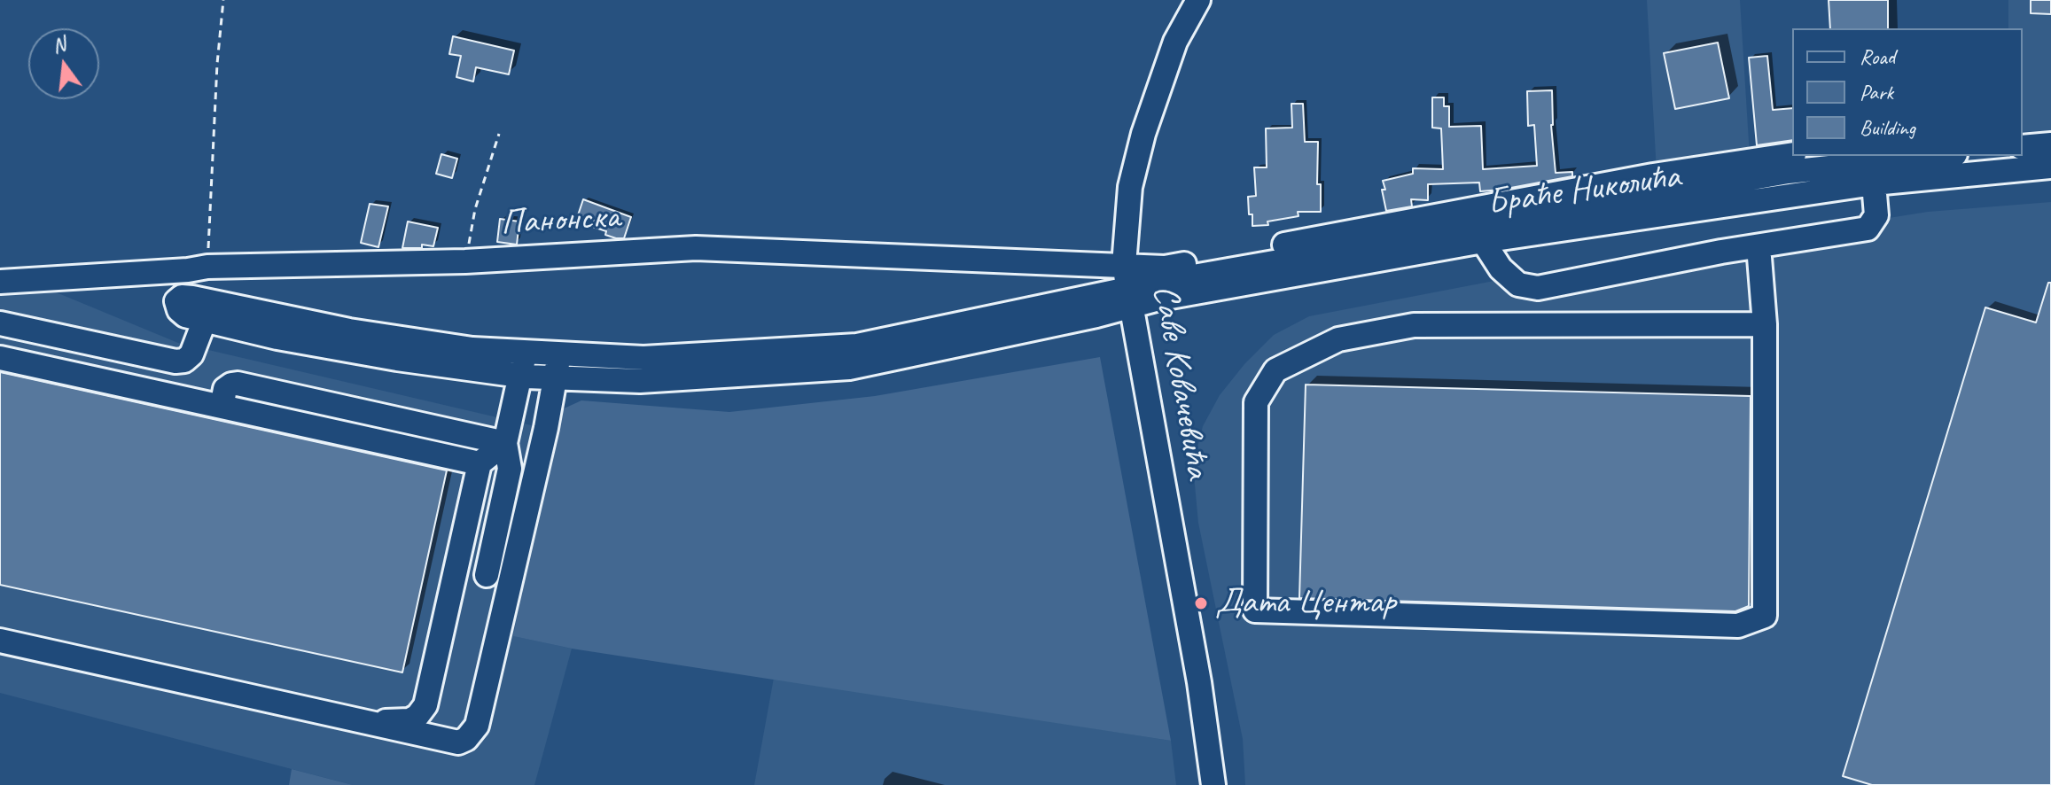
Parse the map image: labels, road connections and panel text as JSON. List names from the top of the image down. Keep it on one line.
{"streets":{"street":["Браће Николића","Панонска","Саве Ковачевића"]},"crossings":[["Браће Николића","Саве Ковачевића"],["Панонска","Саве Ковачевића"]],"places":["Дата Центар"],"legend":["Road","Park","Building"],"north":"top"}
